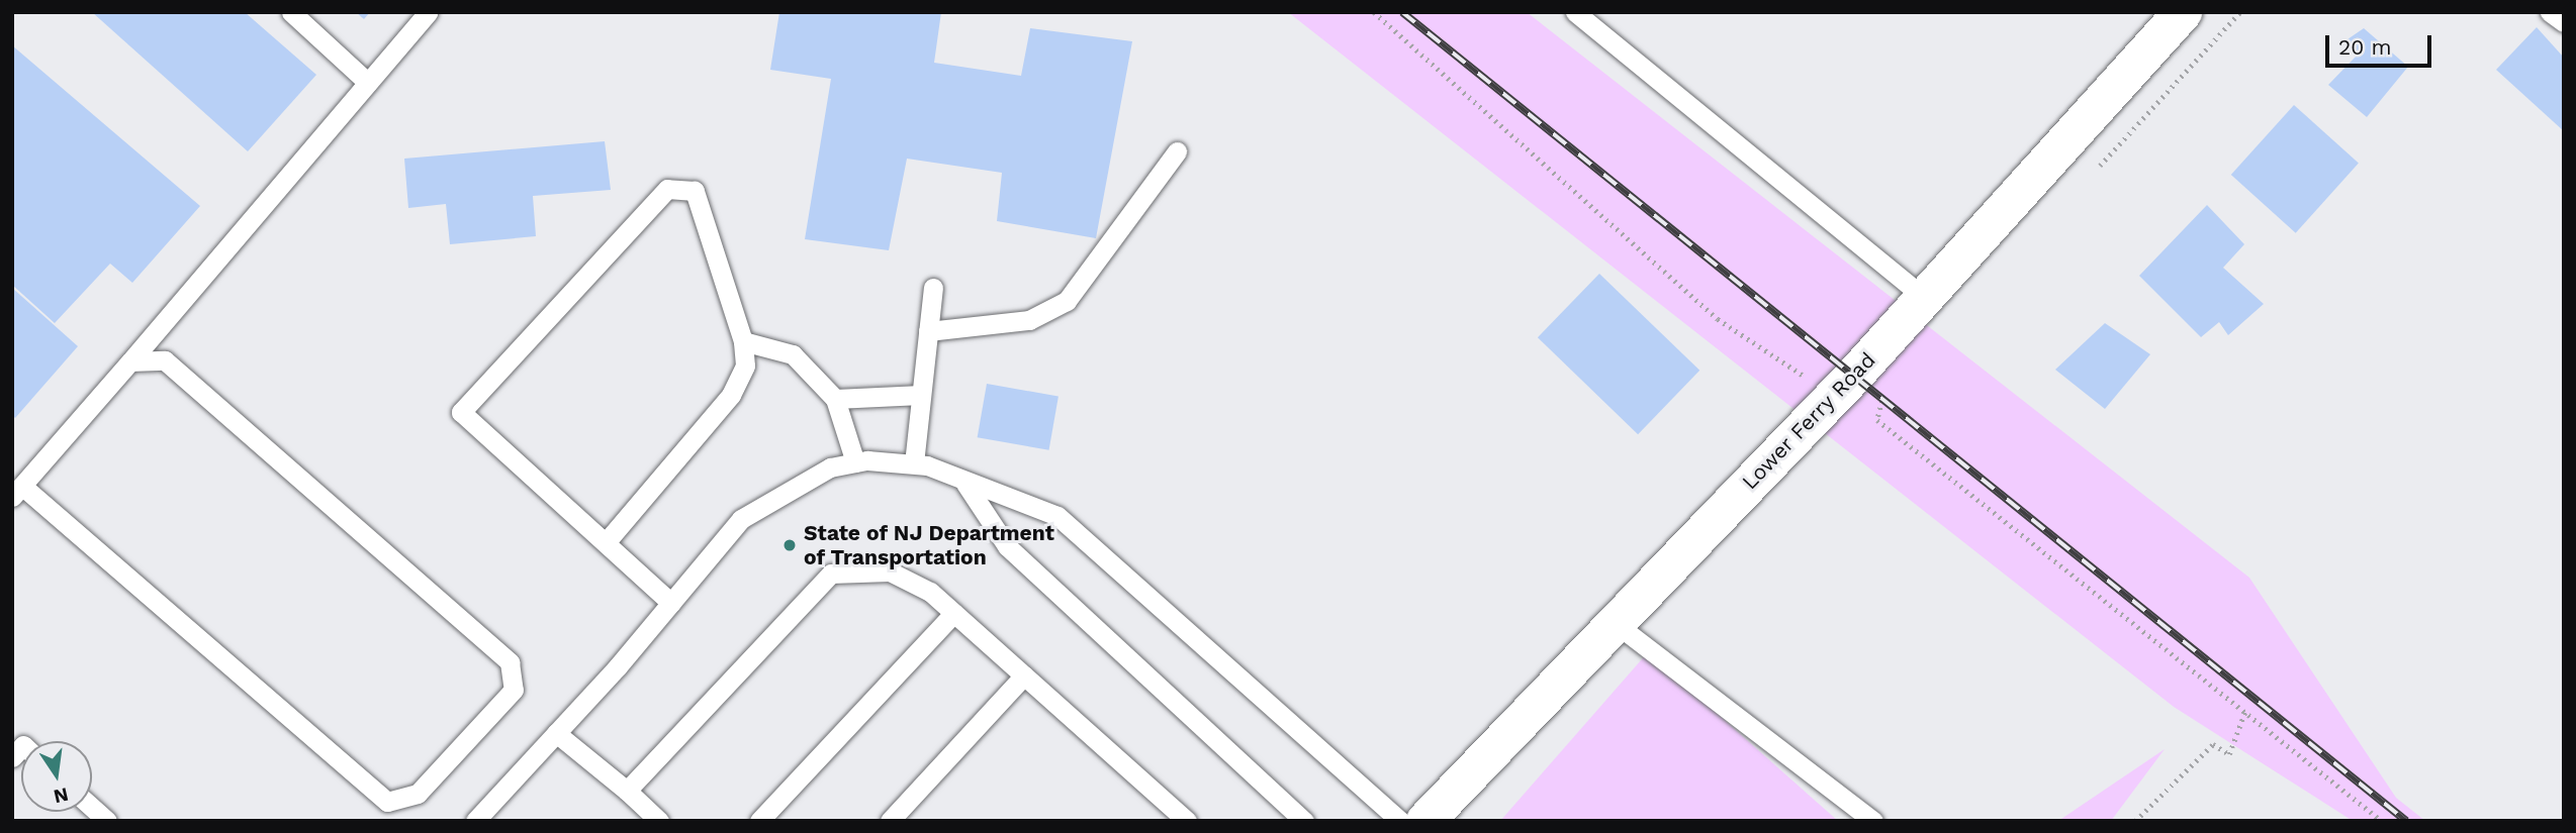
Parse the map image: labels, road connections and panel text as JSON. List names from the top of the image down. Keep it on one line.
{"streets":{"street":["Lower Ferry Road"]},"places":["State of NJ Department of Transportation"],"scale_bar":"20 m","north":"bottom"}
